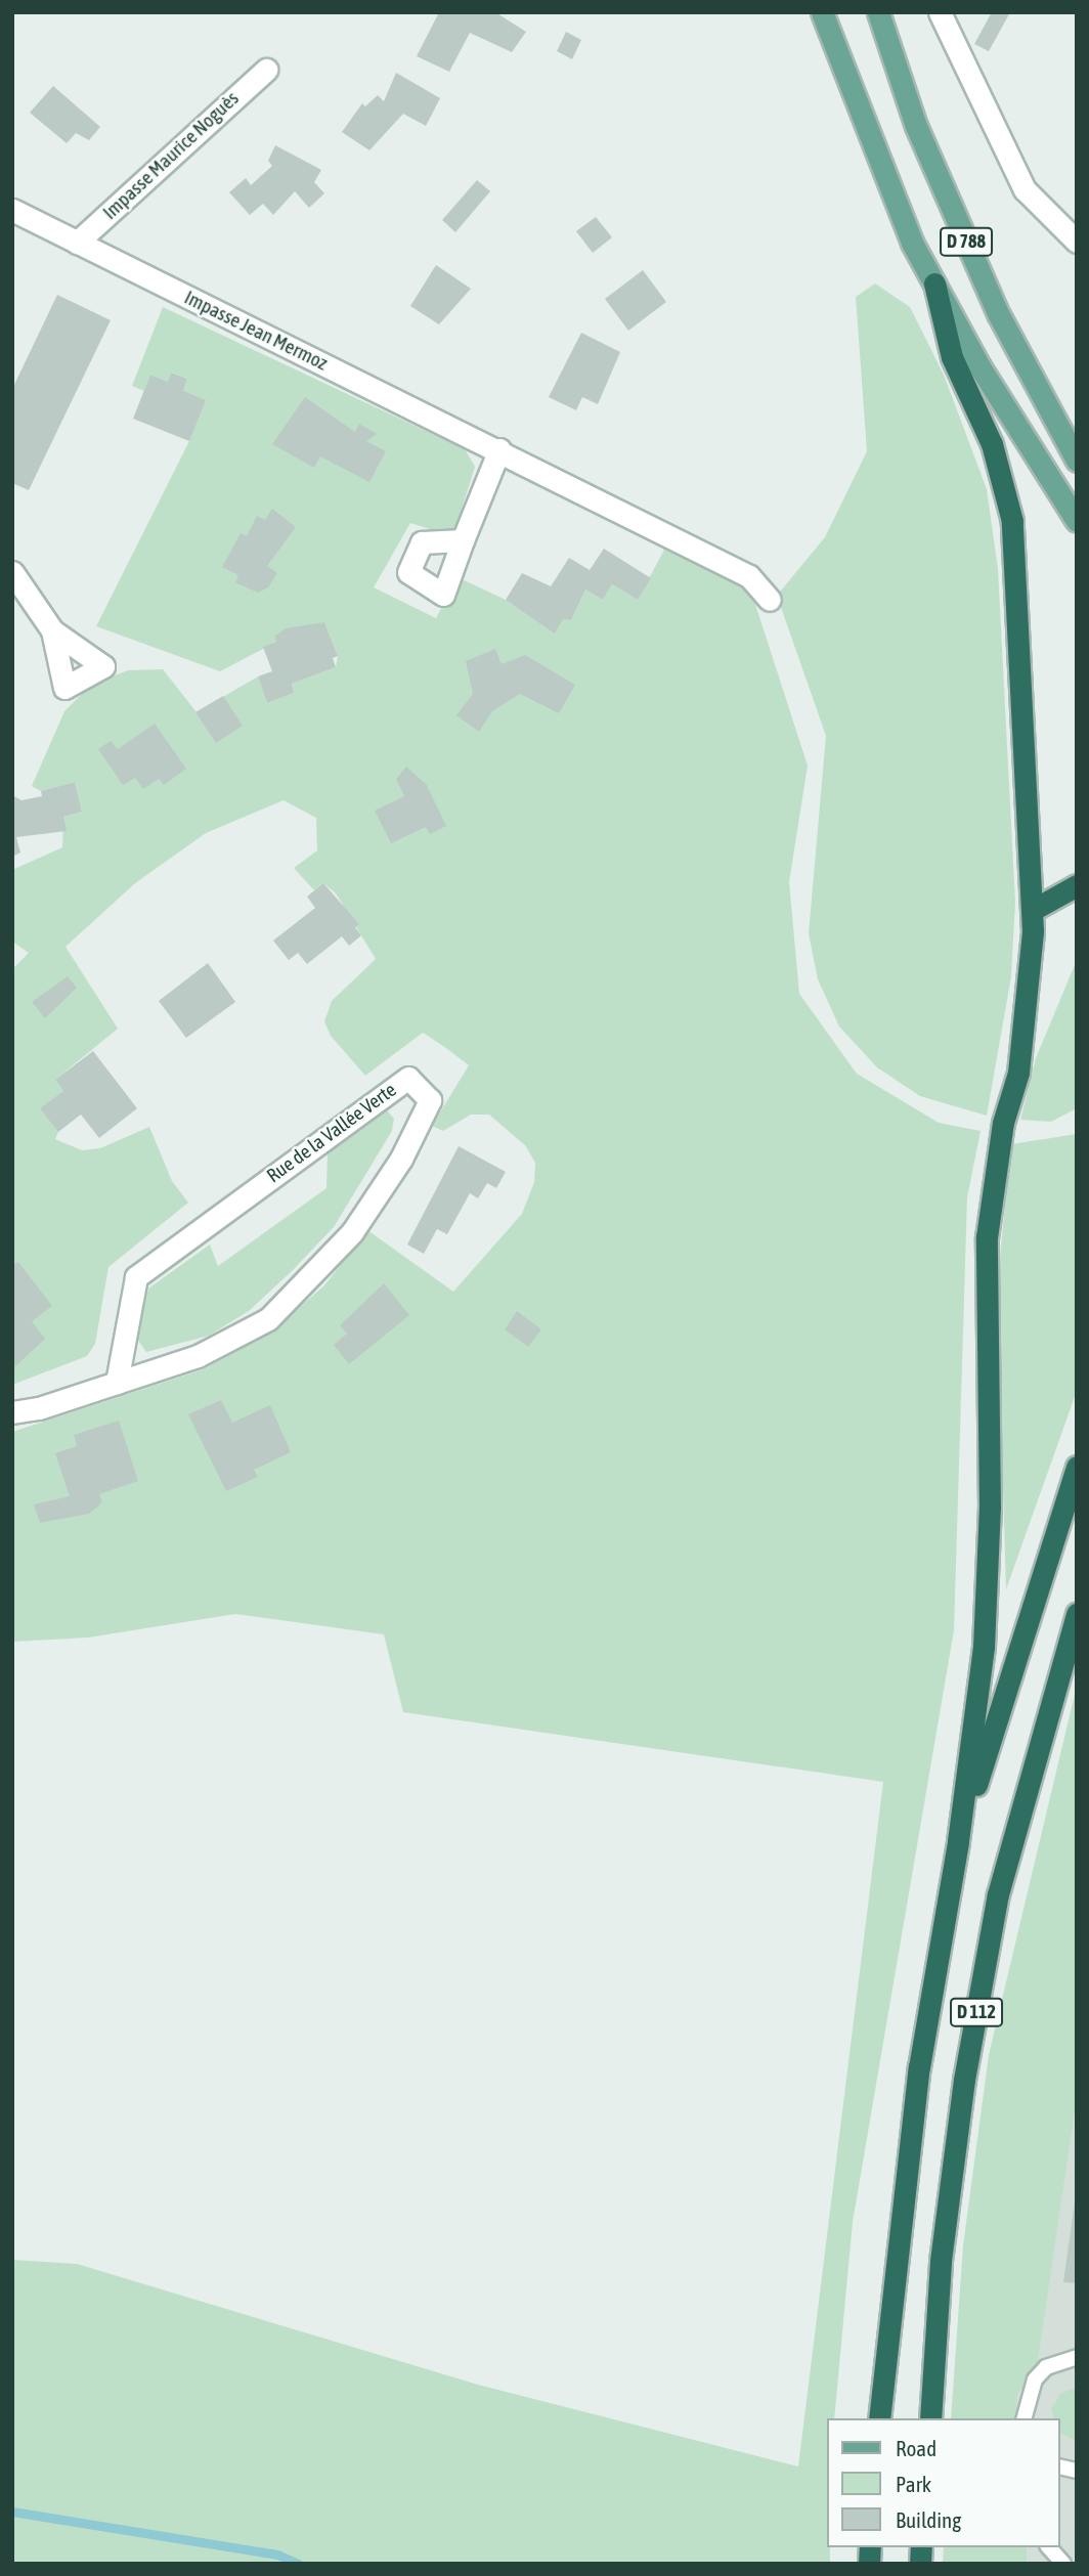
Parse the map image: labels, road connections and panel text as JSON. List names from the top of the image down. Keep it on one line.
{"streets":{"highway":["D 112"],"main road":["D 788"],"street":["Impasse Maurice Noguès","Impasse Jean Mermoz","Rue de la Vallée Verte"]},"crossings":[["Impasse Maurice Noguès","Impasse Jean Mermoz"]],"legend":["Road","Park","Building"]}
